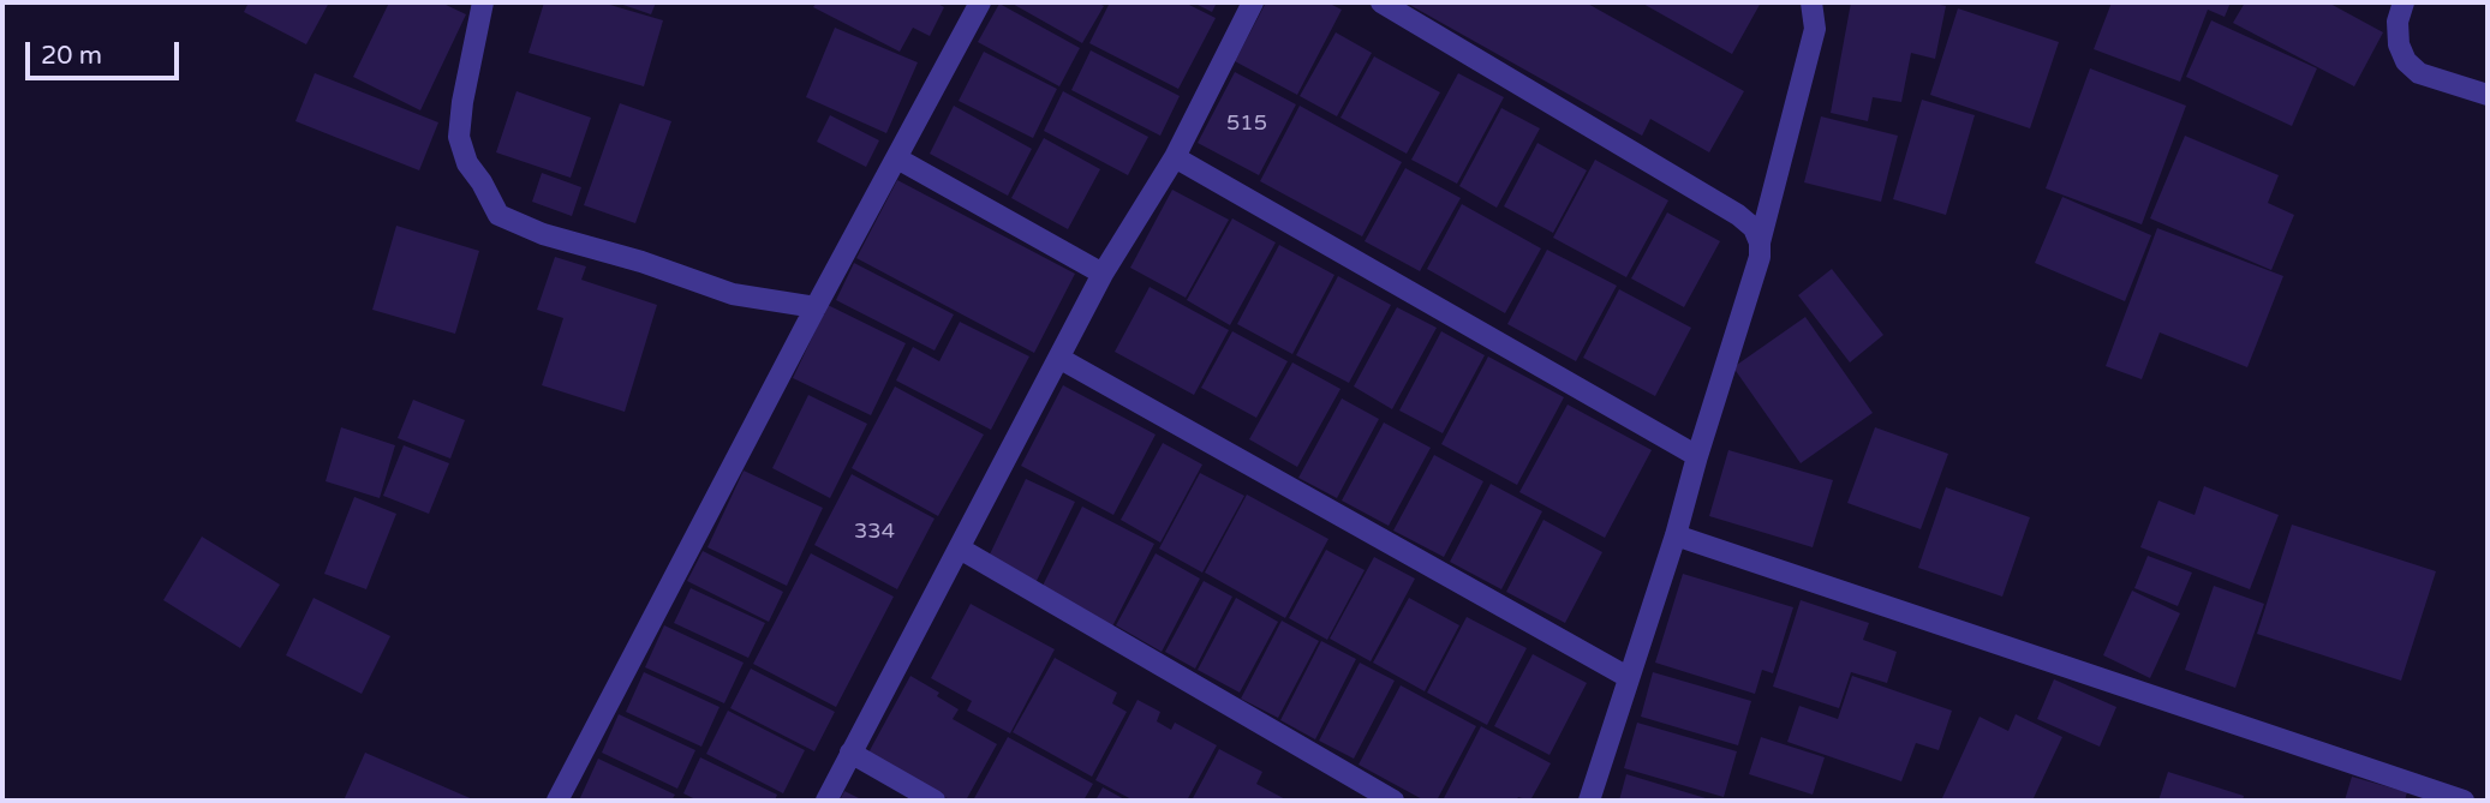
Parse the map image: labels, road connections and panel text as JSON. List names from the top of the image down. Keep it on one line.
{"house_numbers":["515","334"],"scale_bar":"20 m"}
